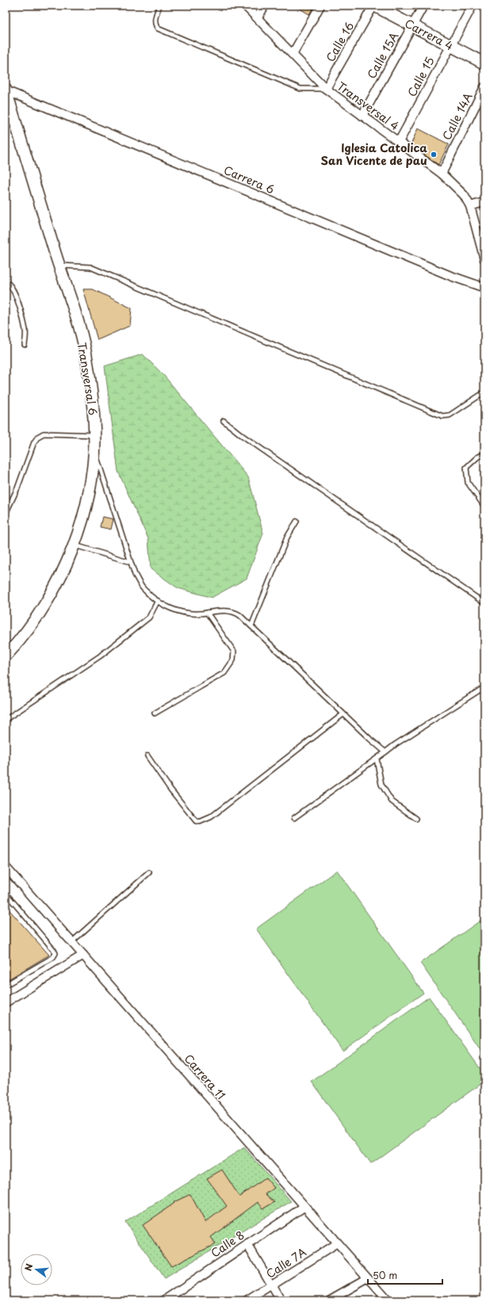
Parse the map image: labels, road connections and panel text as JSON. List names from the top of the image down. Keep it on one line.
{"streets":{"street":["Carrera 4","Calle 16","Calle 15A","Calle 15","Transversal 4","Calle 14A","Carrera 6","Transversal 6","Carrera 11","Calle 8","Calle 7A"]},"crossings":[["Carrera 4","Calle 16"],["Carrera 4","Calle 15A"],["Carrera 4","Calle 15"],["Calle 16","Transversal 4"],["Calle 15A","Transversal 4"],["Calle 15","Transversal 4"],["Transversal 4","Calle 14A"],["Carrera 6","Transversal 6"],["Carrera 11","Calle 8"],["Carrera 11","Calle 7A"]],"places":["Iglesia Catolica San Vicente de pau"],"scale_bar":"50 m","north":"left"}
